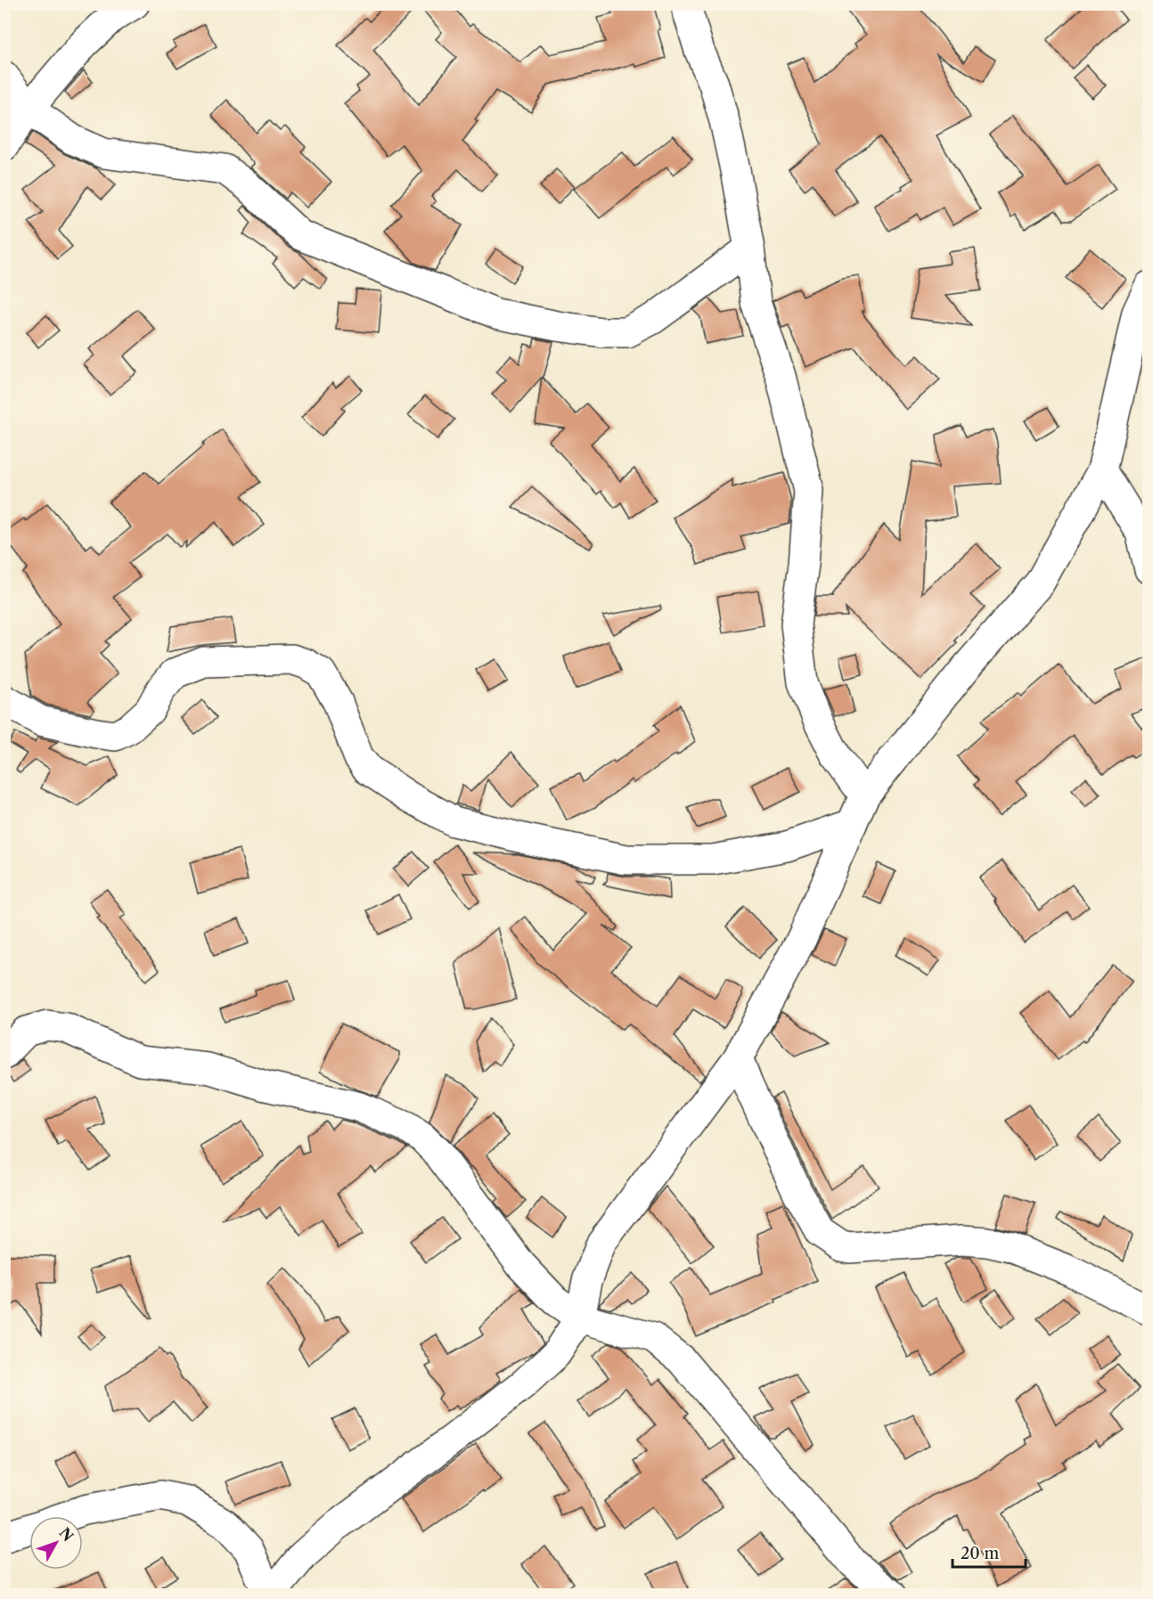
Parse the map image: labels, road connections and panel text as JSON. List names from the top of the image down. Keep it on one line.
{"scale_bar":"20 m","north":"top right"}
